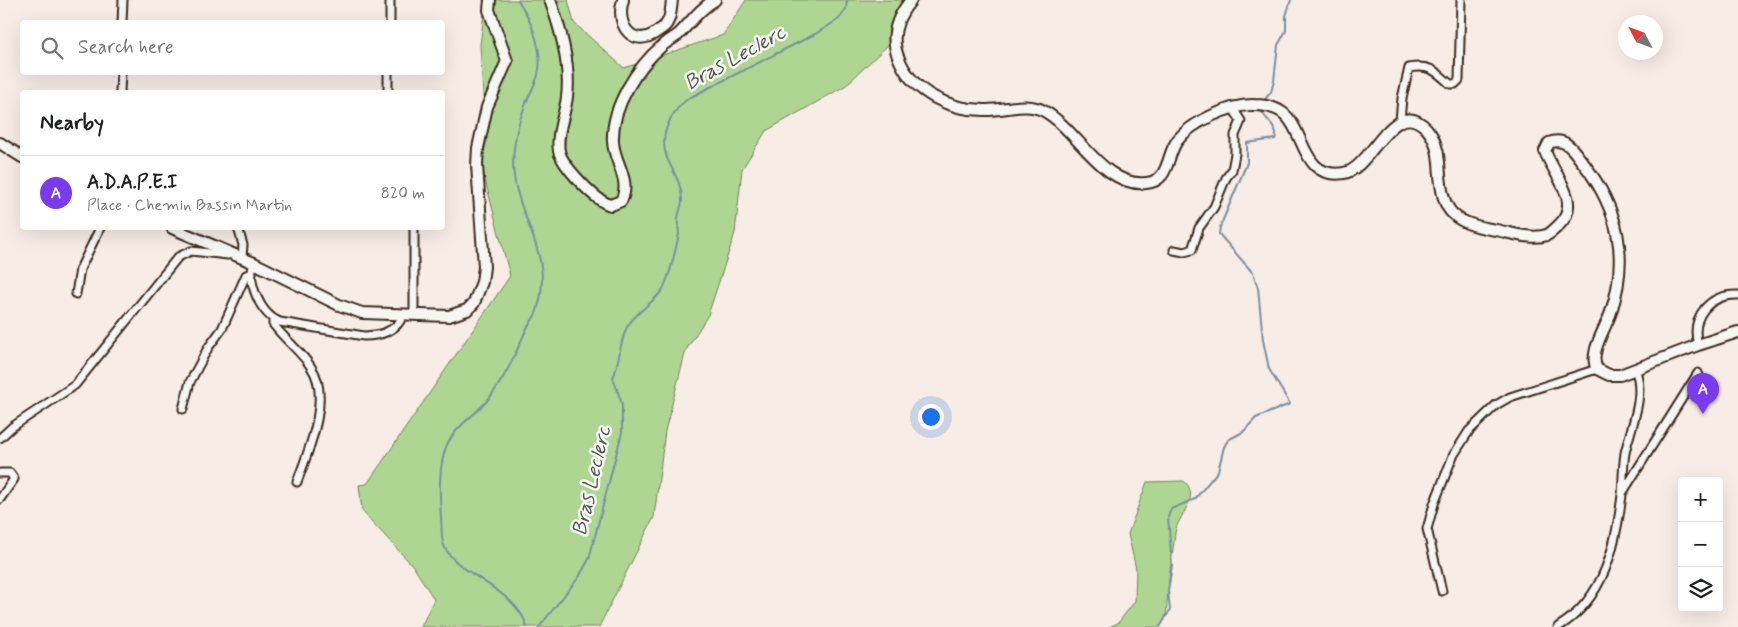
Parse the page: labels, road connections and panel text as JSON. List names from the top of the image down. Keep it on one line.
{"water":["Bras Leclerc"],"north":"top left","page":{"search":"Search here","heading":"Nearby","list":[{"mark":"A","name":"A.D.A.P.E.I","note":"Place · Chemin Bassin Martin","value":"820 m"}],"pins":"A","map_buttons":["+","−"]}}
